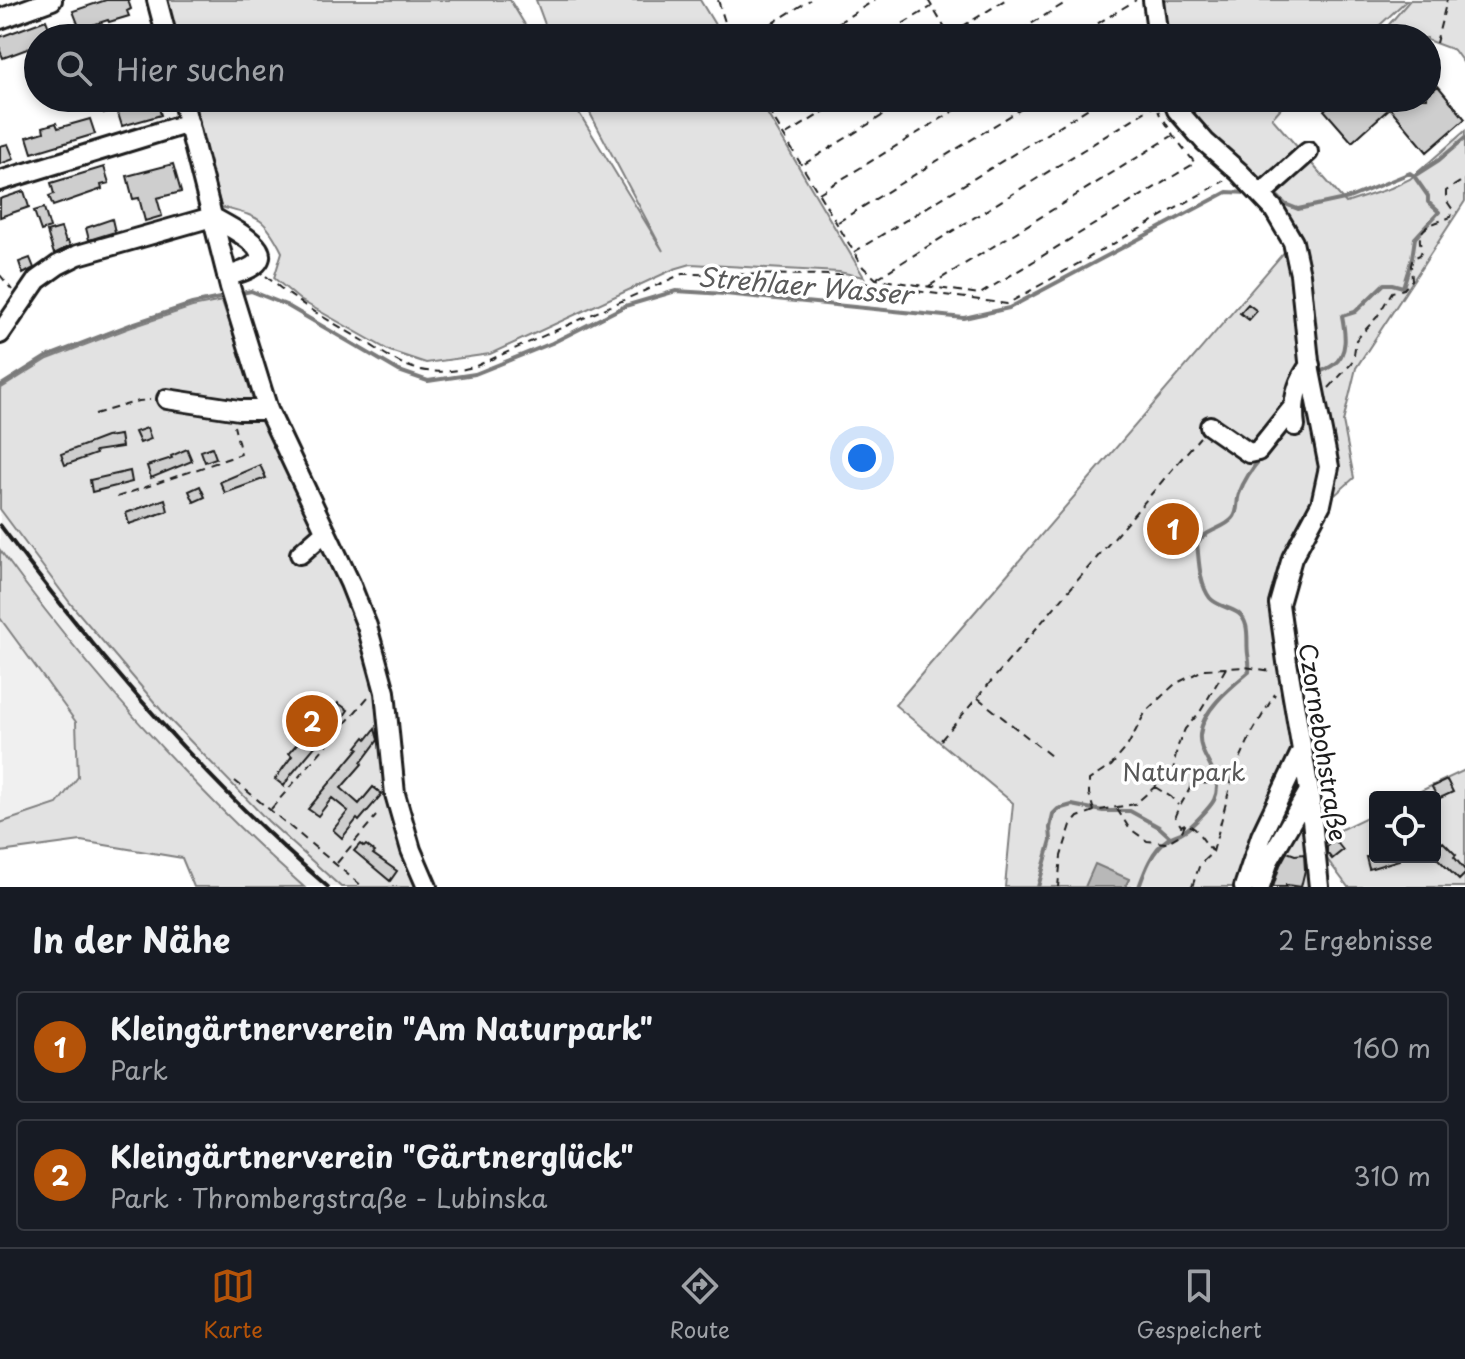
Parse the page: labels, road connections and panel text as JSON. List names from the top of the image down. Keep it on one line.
{"streets":{"street":["Czornebohstraße"]},"water":["Strehlaer Wasser"],"parks":["Naturpark"],"page":{"search":"Hier suchen","pins":["1","2"],"heading":["In der Nähe","2 Ergebnisse"],"list":[{"mark":"1","name":"Kleingärtnerverein \"Am Naturpark\"","note":"Park","value":"160 m"},{"mark":"2","name":"Kleingärtnerverein \"Gärtnerglück\"","note":"Park · Thrombergstraße - Lubinska","value":"310 m"}],"nav":["Karte","Route","Gespeichert"]}}
